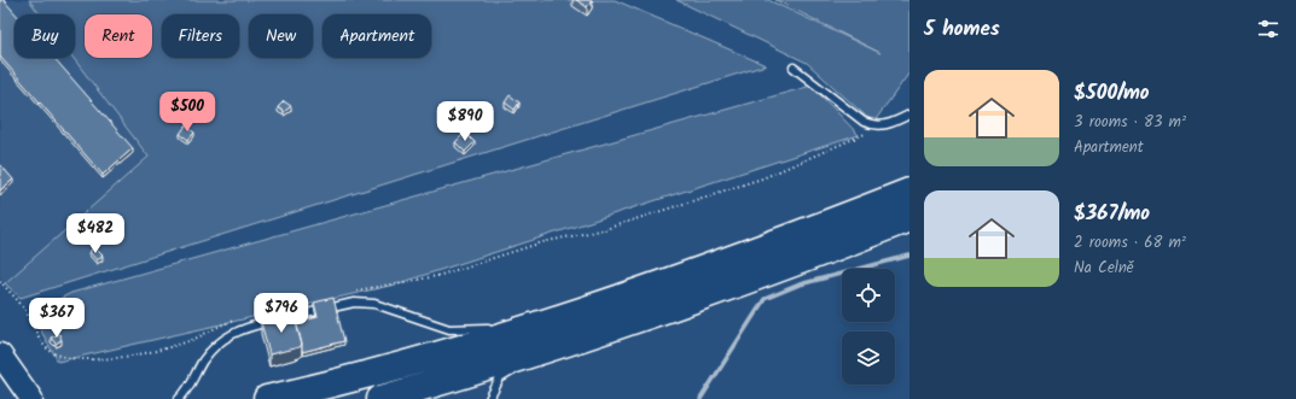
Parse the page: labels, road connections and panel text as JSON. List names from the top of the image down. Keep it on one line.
{"page":{"heading":"5 homes","chip":["Buy","Rent","Filters","New","Apartment"],"list":[{"name":"$500/mo","note":"3 rooms · 83 m² · Apartment"},{"name":"$367/mo","note":"2 rooms · 68 m² · Na Celně"}],"price":["$500","$890","$482","$796","$367"]}}
